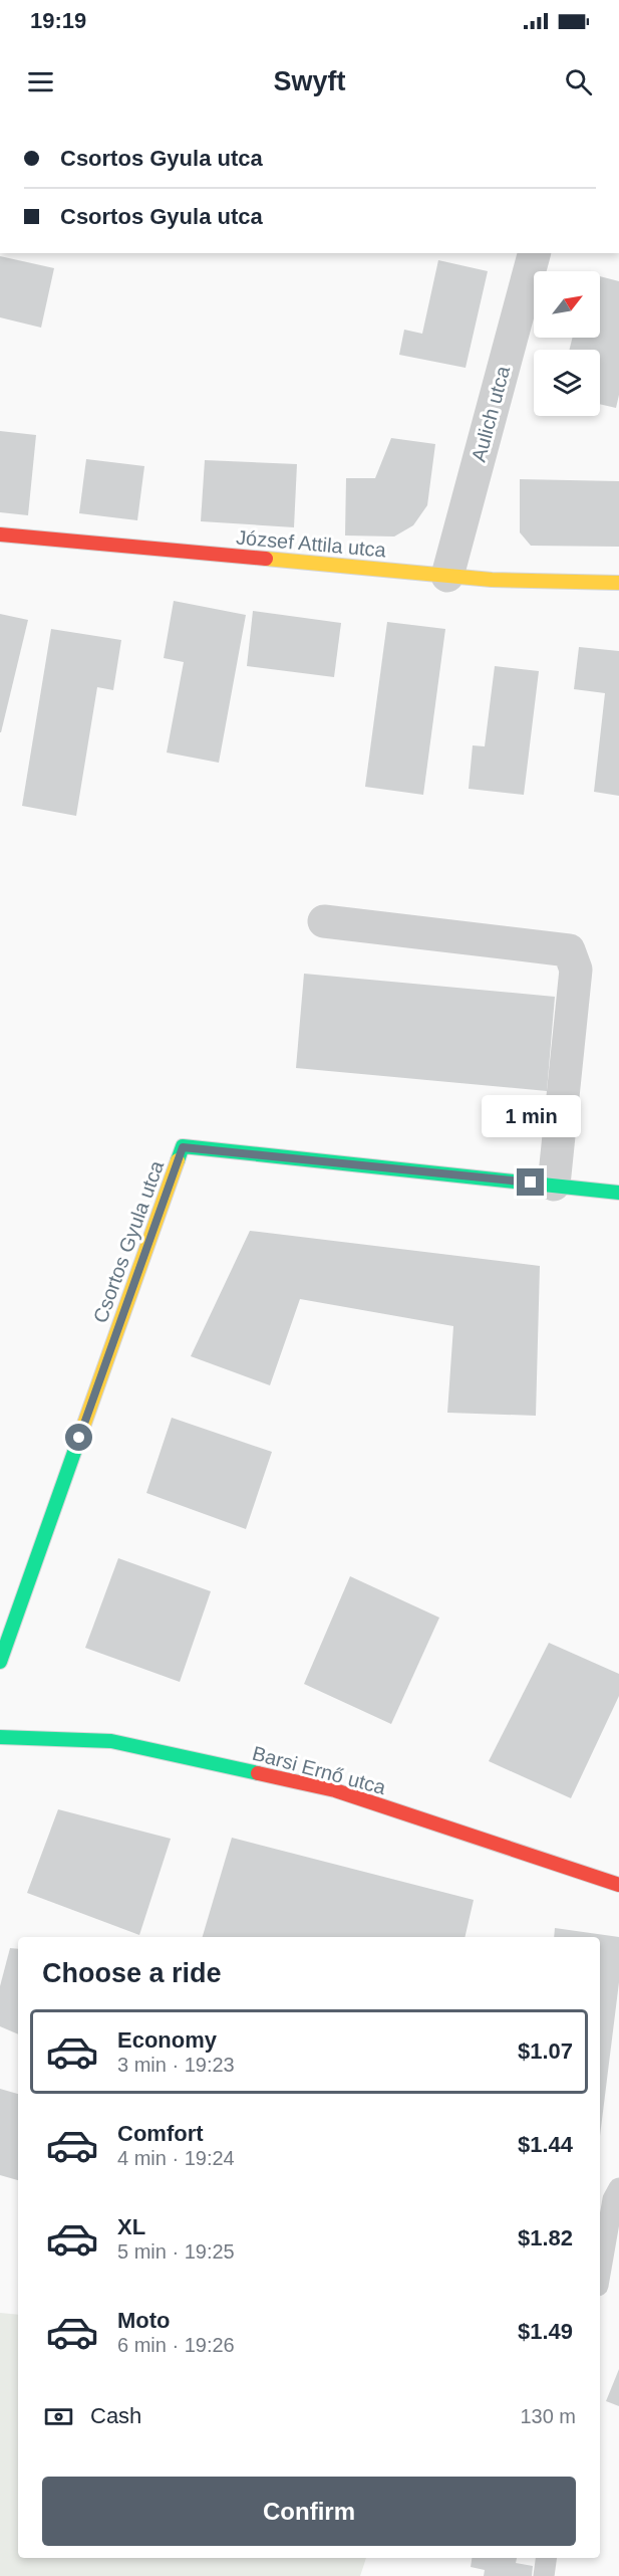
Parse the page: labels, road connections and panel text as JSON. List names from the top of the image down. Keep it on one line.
{"streets":{"street":["Aulich utca","József Attila utca","Csortos Gyula utca","Barsi Ernő utca"]},"crossings":[["Aulich utca","József Attila utca"]],"north":"top right","page":{"status":"19:19","header":"Swyft","banner":["Csortos Gyula utca","Csortos Gyula utca"],"bubble":"1 min","heading":"Choose a ride","list":[{"name":"Economy","note":"3 min · 19:23","value":"$1.07"},{"name":"Comfort","note":"4 min · 19:24","value":"$1.44"},{"name":"XL","note":"5 min · 19:25","value":"$1.82"},{"name":"Moto","note":"6 min · 19:26","value":"$1.49"}],"pay":["Cash","130 m"],"buttons":"Confirm"}}
